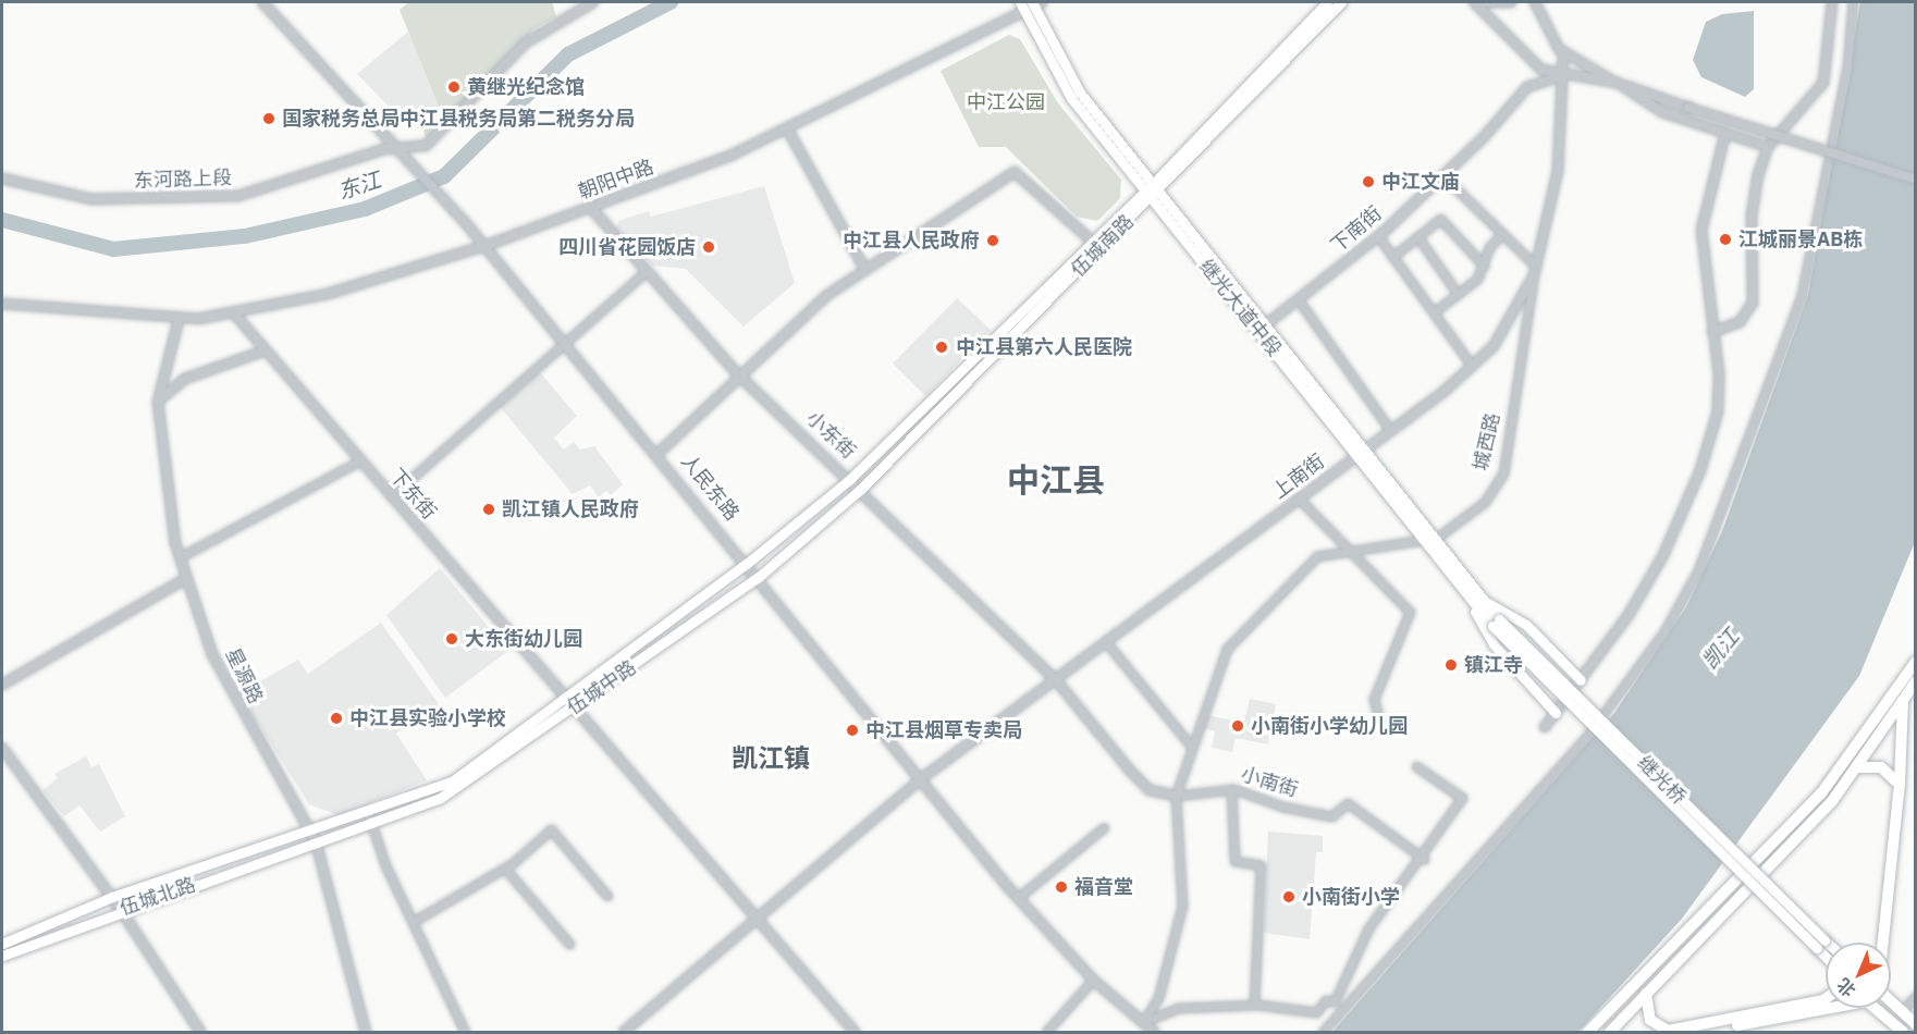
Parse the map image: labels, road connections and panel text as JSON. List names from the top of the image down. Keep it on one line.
{"streets":{"main road":["伍城南路","继光大道中段","伍城中路","继光桥","伍城北路"],"street":["东河路上段","朝阳中路","下南街","小东街","城西路","上南街","人民东路","下东街","星源路","小南街"]},"crossings":[["东河路上段","人民东路"],["朝阳中路","继光大道中段"],["朝阳中路","小东街"],["朝阳中路","人民东路"],["朝阳中路","下东街"],["朝阳中路","星源路"],["下南街","继光大道中段"],["下南街","城西路"],["伍城南路","继光大道中段"],["伍城南路","小东街"],["伍城南路","伍城中路"],["继光大道中段","城西路"],["继光大道中段","上南街"],["继光大道中段","继光桥"],["小东街","上南街"],["小东街","伍城中路"],["小东街","小南街"],["城西路","上南街"],["城西路","人民东路"],["城西路","小南街"],["上南街","人民东路"],["上南街","下东街"],["上南街","小南街"],["人民东路","伍城中路"],["下东街","伍城中路"],["星源路","伍城中路"],["星源路","伍城北路"],["伍城中路","伍城北路"]],"districts":["中江县","凯江镇"],"water":["东江","凯江"],"parks":["中江公园"],"places":["黄继光纪念馆","国家税务总局中江县税务局第二税务分局","中江文庙","江城丽景AB栋","中江县人民政府","四川省花园饭店","中江县第六人民医院","凯江镇人民政府","大东街幼儿园","镇江寺","中江县实验小学校","小南街小学幼儿园","中江县烟草专卖局","福音堂","小南街小学"],"north":"bottom left"}
